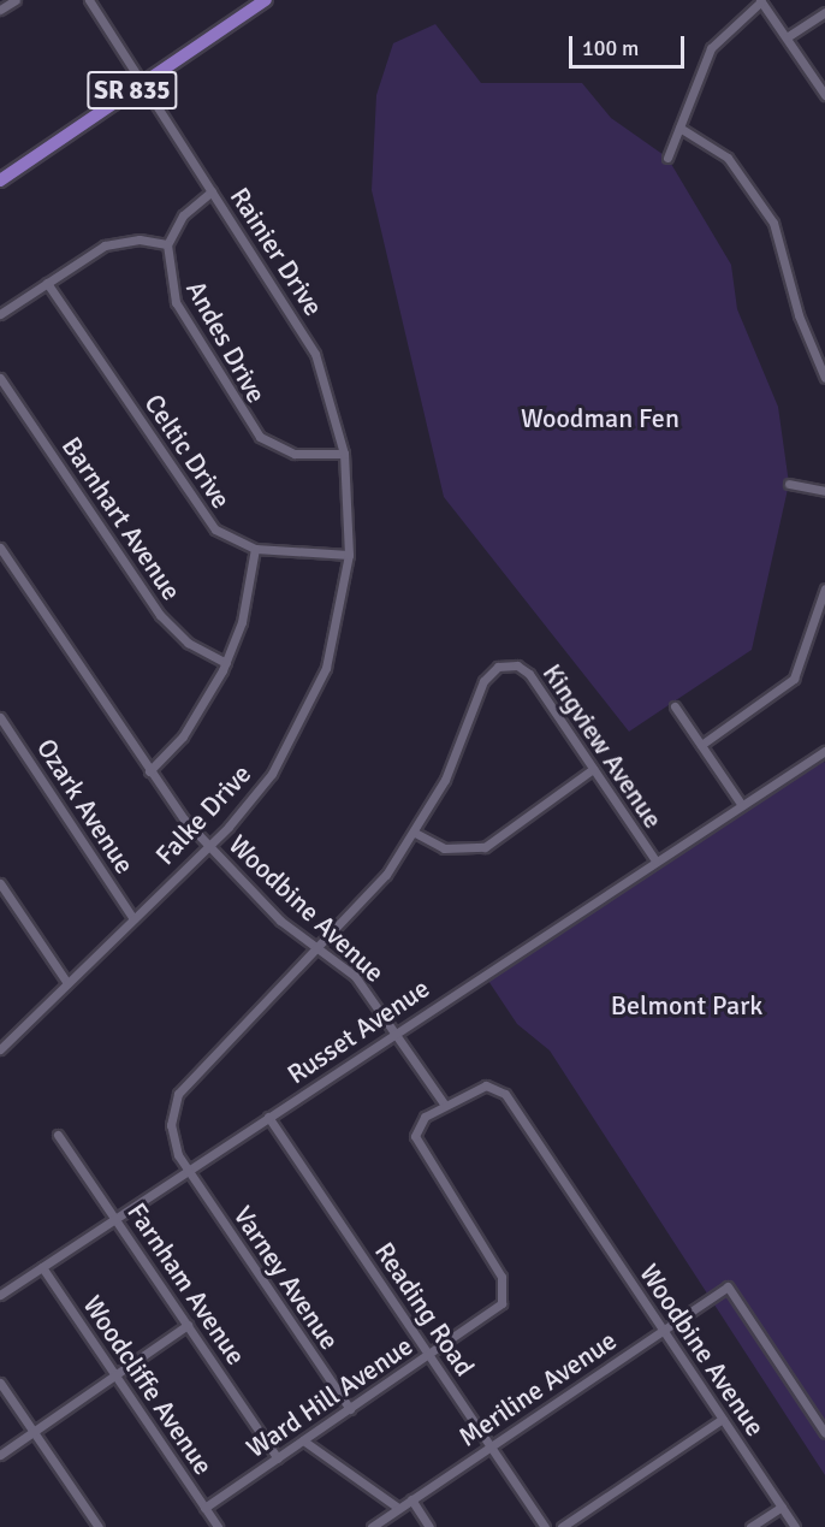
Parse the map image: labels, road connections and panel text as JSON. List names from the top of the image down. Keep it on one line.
{"streets":{"main road":["SR 835"],"street":["Rainier Drive","Andes Drive","Celtic Drive","Barnhart Avenue","Kingview Avenue","Ozark Avenue","Falke Drive","Woodbine Avenue","Russet Avenue","Varney Avenue","Farnham Avenue","Reading Road","Woodcliffe Avenue","Meriline Avenue","Ward Hill Avenue"]},"crossings":[["SR 835","Rainier Drive"],["Rainier Drive","Andes Drive"],["Rainier Drive","Celtic Drive"],["Rainier Drive","Falke Drive"],["Celtic Drive","Falke Drive"],["Kingview Avenue","Russet Avenue"],["Kingview Avenue","Varney Avenue"],["Ozark Avenue","Falke Drive"],["Falke Drive","Woodbine Avenue"],["Woodbine Avenue","Russet Avenue"],["Woodbine Avenue","Varney Avenue"],["Woodbine Avenue","Meriline Avenue"],["Woodbine Avenue","Ward Hill Avenue"],["Russet Avenue","Varney Avenue"],["Russet Avenue","Farnham Avenue"],["Russet Avenue","Reading Road"],["Russet Avenue","Woodcliffe Avenue"],["Varney Avenue","Ward Hill Avenue"],["Farnham Avenue","Ward Hill Avenue"],["Reading Road","Meriline Avenue"],["Reading Road","Ward Hill Avenue"],["Woodcliffe Avenue","Ward Hill Avenue"]],"parks":["Woodman Fen","Belmont Park"],"scale_bar":"100 m"}
